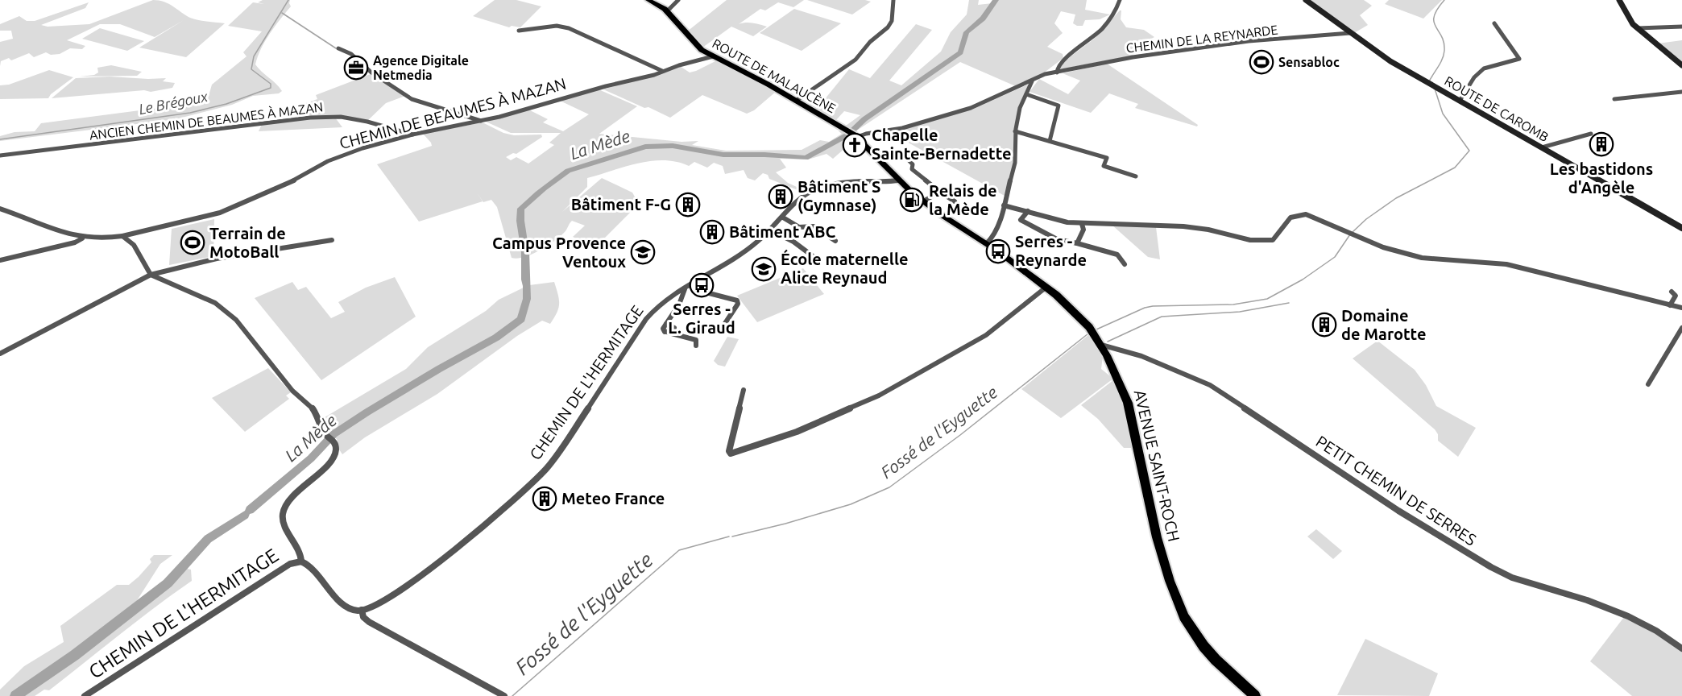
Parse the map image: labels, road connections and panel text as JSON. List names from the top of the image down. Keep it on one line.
{"streets":{"main road":["ROUTE DE MALAUCÈNE","ROUTE DE CAROMB","AVENUE SAINT-ROCH"],"street":["CHEMIN DE LA REYNARDE","CHEMIN DE BEAUMES À MAZAN","ANCIEN CHEMIN DE BEAUMES À MAZAN","CHEMIN DE L'HERMITAGE","PETIT CHEMIN DE SERRES"]},"crossings":[["CHEMIN DE LA REYNARDE","ROUTE DE MALAUCÈNE"],["CHEMIN DE LA REYNARDE","ROUTE DE CAROMB"],["CHEMIN DE LA REYNARDE","AVENUE SAINT-ROCH"],["ROUTE DE MALAUCÈNE","CHEMIN DE BEAUMES À MAZAN"],["ROUTE DE MALAUCÈNE","AVENUE SAINT-ROCH"],["CHEMIN DE BEAUMES À MAZAN","ANCIEN CHEMIN DE BEAUMES À MAZAN"],["CHEMIN DE L'HERMITAGE","AVENUE SAINT-ROCH"],["AVENUE SAINT-ROCH","PETIT CHEMIN DE SERRES"]],"water":["Le Brégoux","La Mède","Fossé de l'Eyguette"],"places":{"sports":["Sensabloc","Terrain de MotoBall"],"office":["Agence Digitale Netmedia"],"building":["Les bastidons d'Angèle","Bâtiment S (Gymnase)","Bâtiment F-G","Bâtiment ABC","Domaine de Marotte","Meteo France"],"church":["Chapelle Sainte-Bernadette"],"fuel station":["Relais de la Mède"],"bus stop":["Serres - Reynarde","Serres - L. Giraud"],"school or university":["Campus Provence Ventoux","École maternelle Alice Reynaud"]}}
